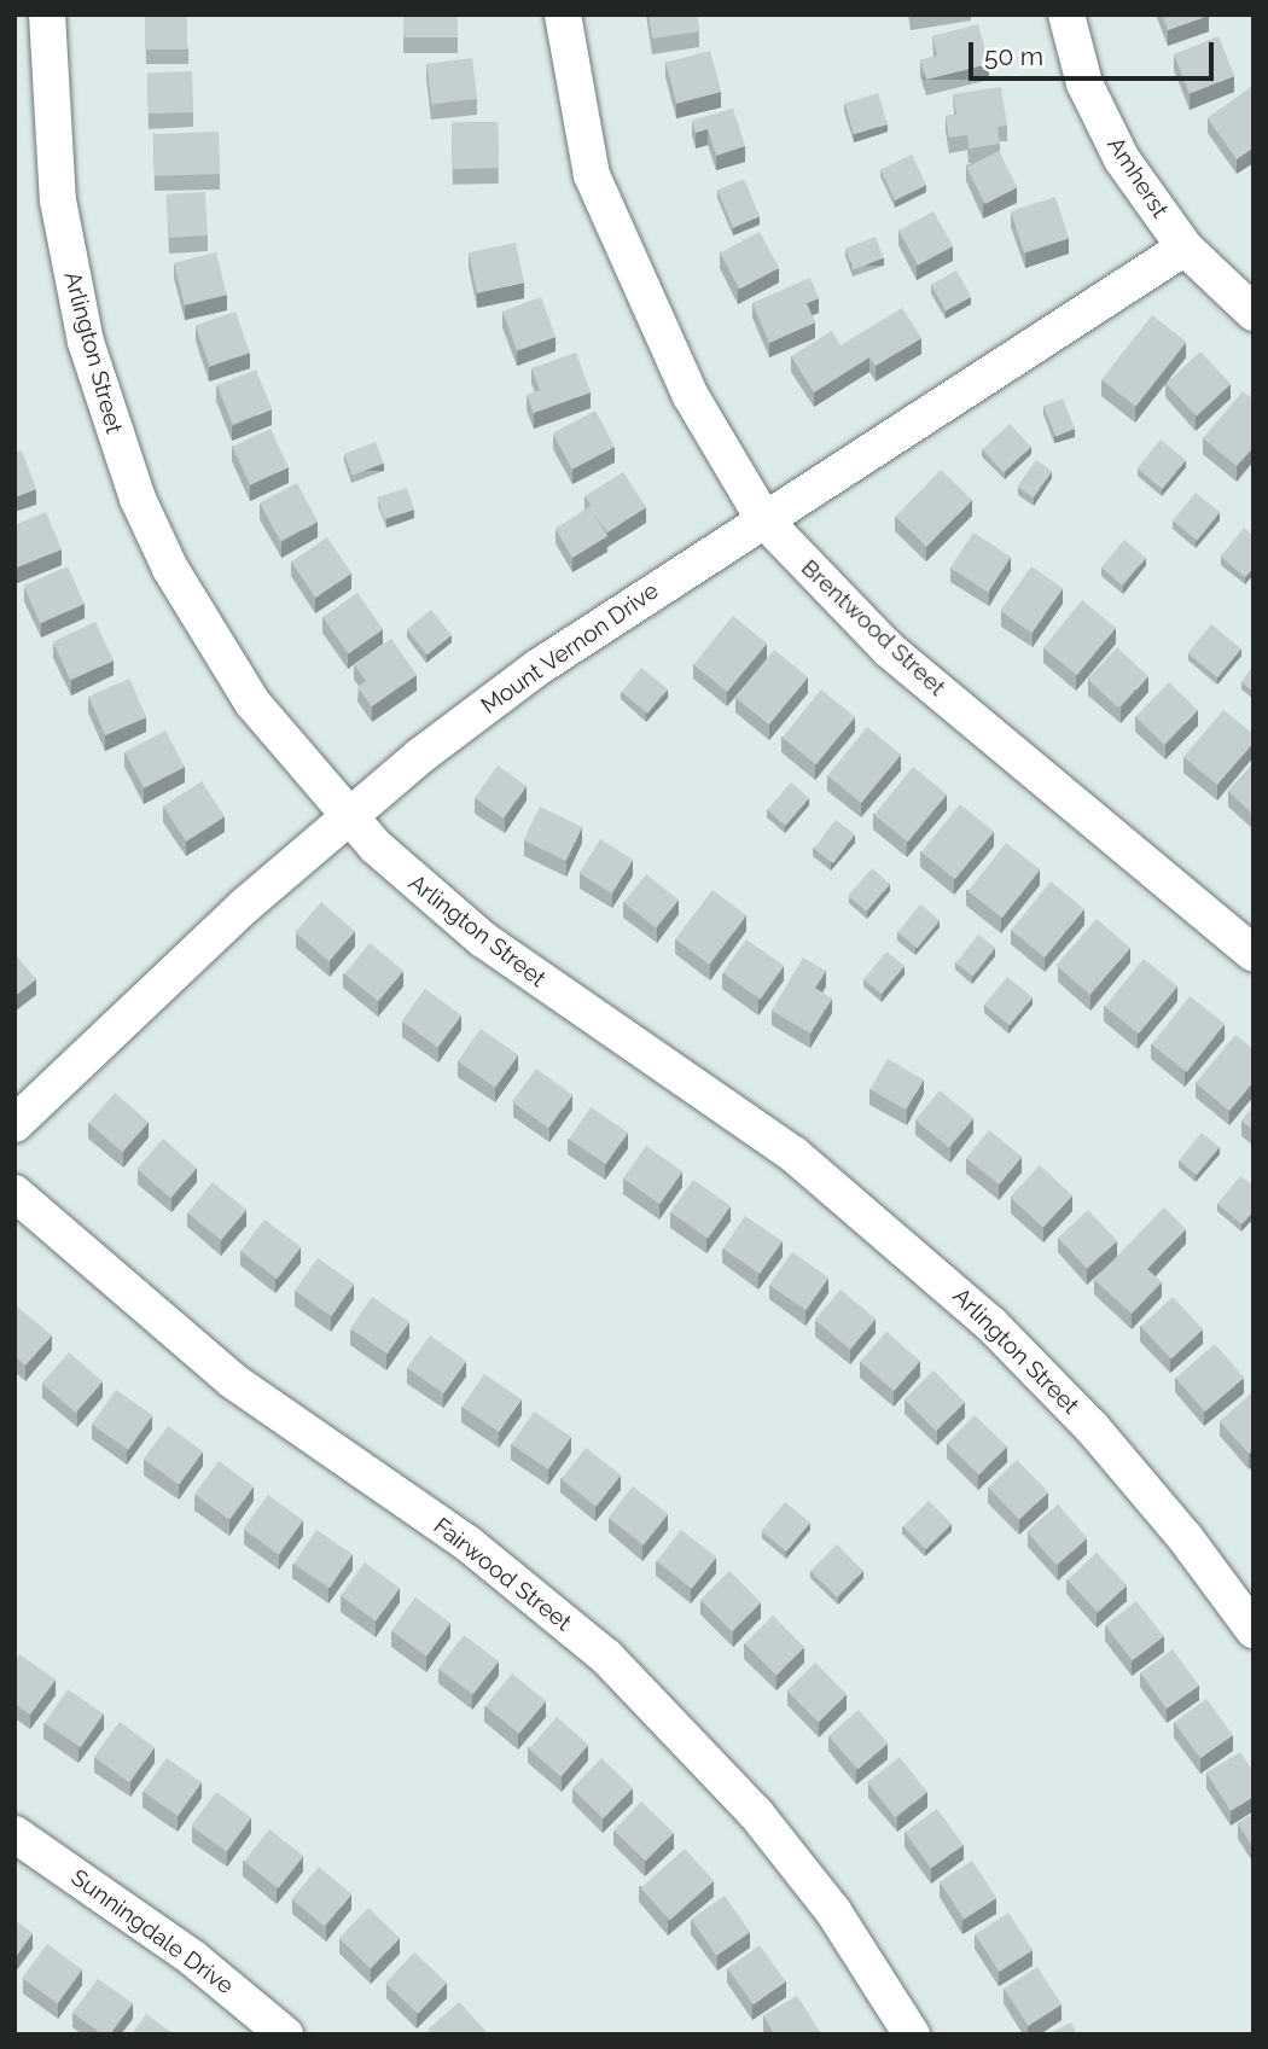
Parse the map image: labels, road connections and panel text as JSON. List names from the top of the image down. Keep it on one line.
{"streets":{"street":["Amherst","Arlington Street","Brentwood Street","Mount Vernon Drive","Fairwood Street","Sunningdale Drive"]},"crossings":[["Amherst","Mount Vernon Drive"],["Arlington Street","Mount Vernon Drive"],["Brentwood Street","Mount Vernon Drive"]],"scale_bar":"50 m"}
